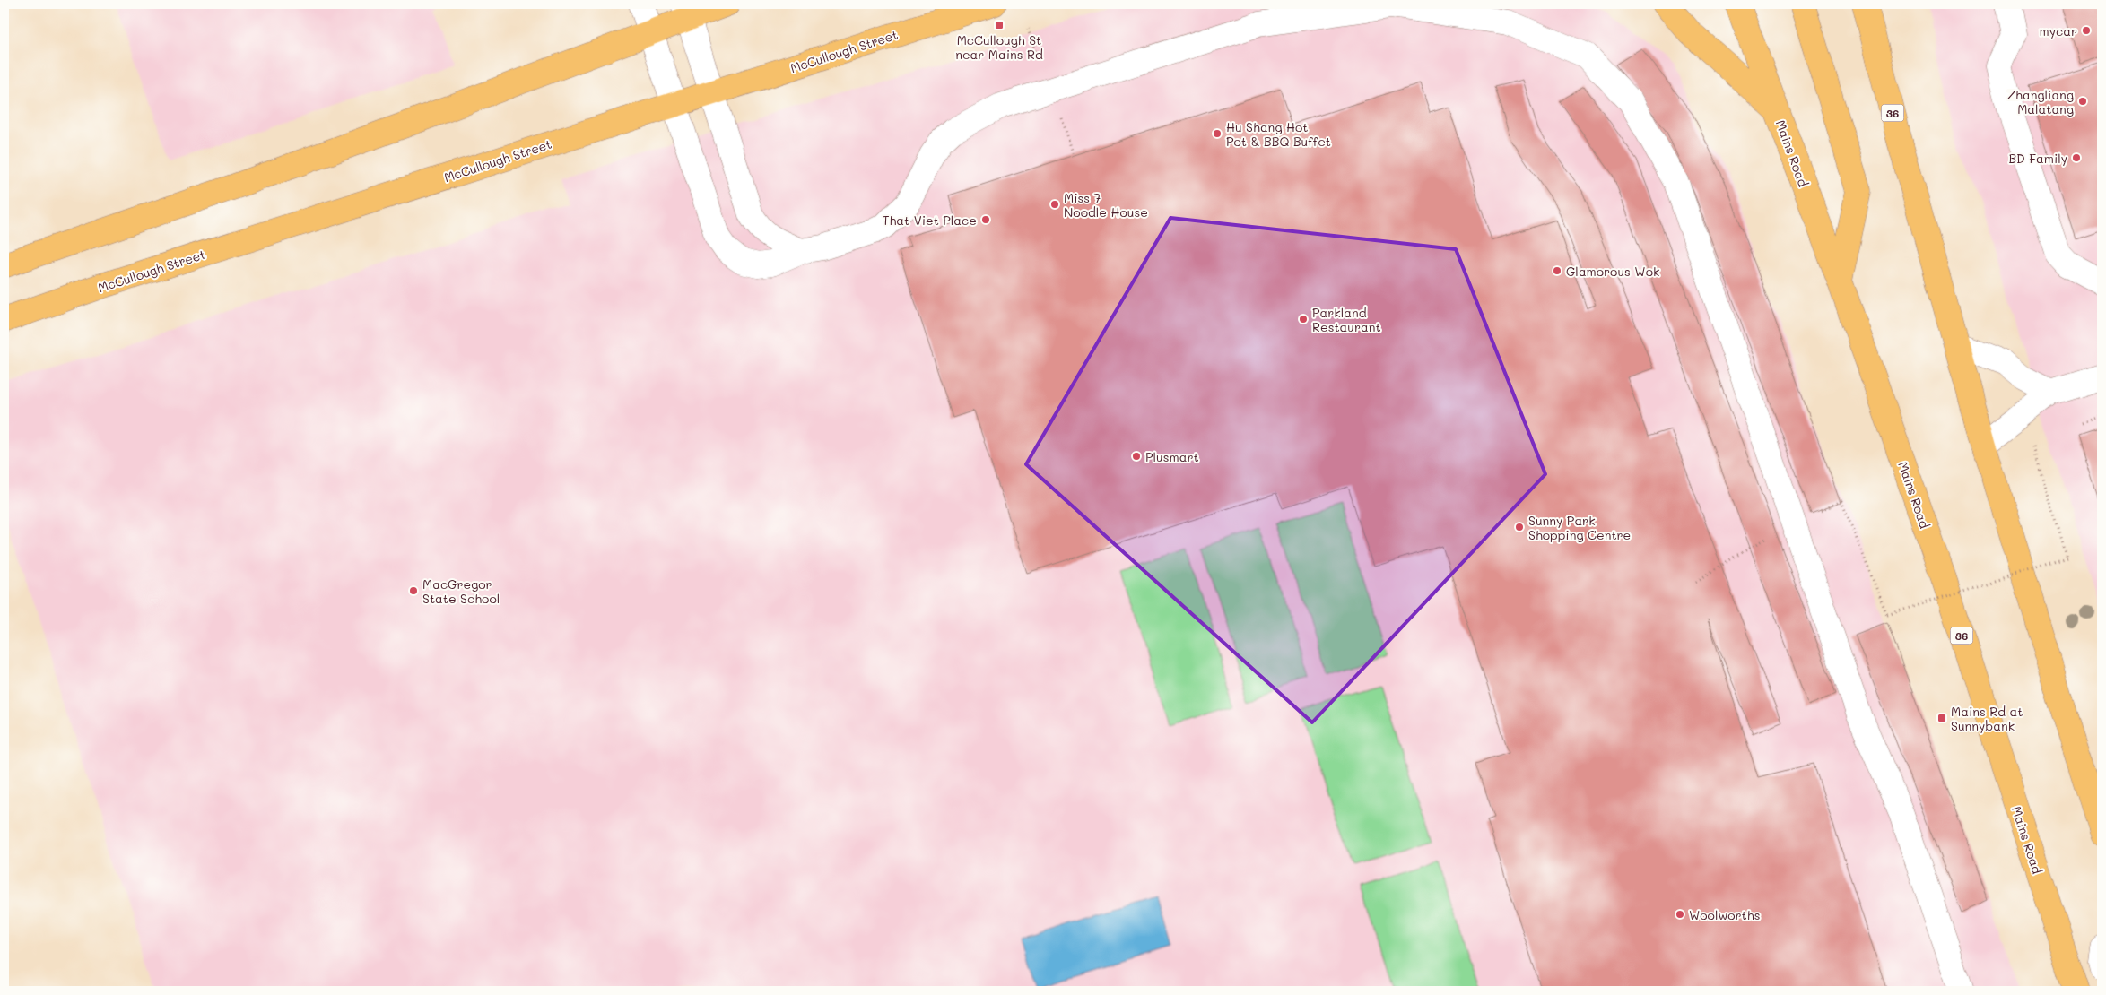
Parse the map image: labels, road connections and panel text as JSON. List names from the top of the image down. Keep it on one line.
{"streets":{"main road":["McCullough Street","36","Mains Road"]},"places":{"transit":["McCullough St near Mains Rd","Mains Rd at Sunnybank"],"other":["mycar","Zhangliang Malatang","Hu Shang Hot Pot & BBQ Buffet","BD Family","Miss 7 Noodle House","That Viet Place","Glamorous Wok","Parkland Restaurant","Plusmart","Sunny Park Shopping Centre","MacGregor State School","Woolworths"]}}
